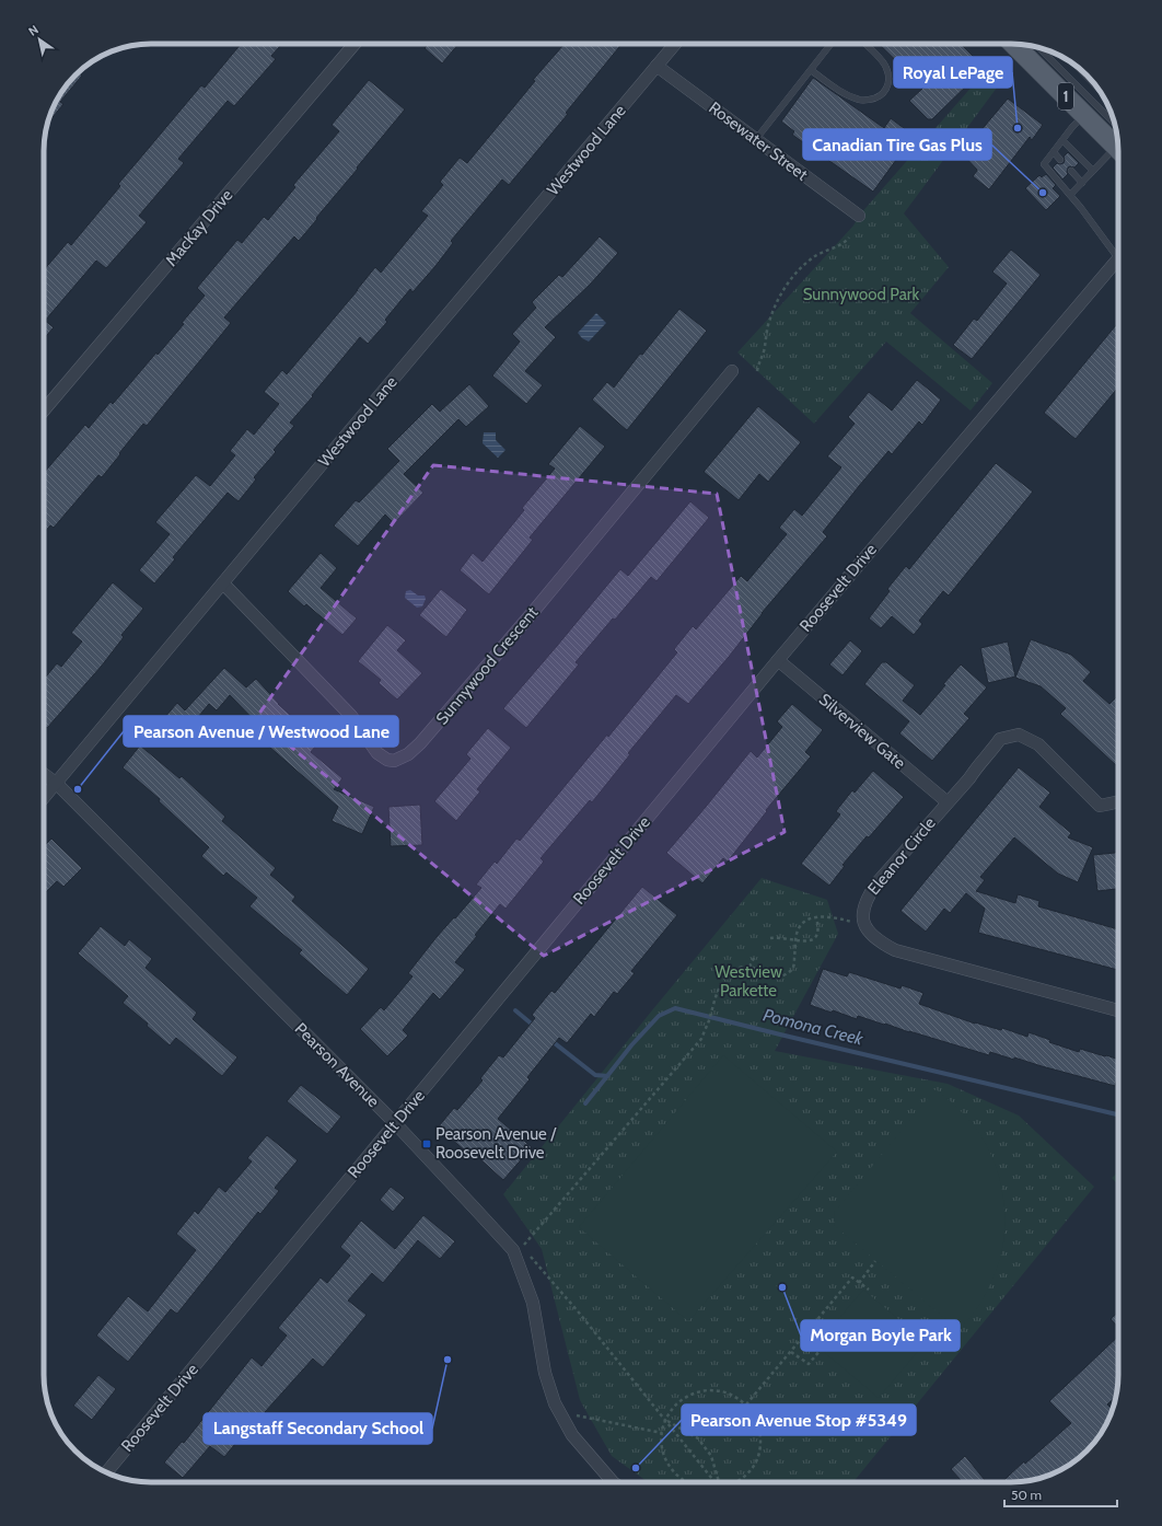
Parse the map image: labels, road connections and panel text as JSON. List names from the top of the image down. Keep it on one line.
{"streets":{"main road":["1"],"street":["Rosewater Street","Westwood Lane","MacKay Drive","Roosevelt Drive","Sunnywood Crescent","Silverview Gate","Eleanor Circle","Pearson Avenue"]},"crossings":[["Rosewater Street","Westwood Lane"],["Westwood Lane","Sunnywood Crescent"],["Westwood Lane","Pearson Avenue"],["Roosevelt Drive","Silverview Gate"],["Roosevelt Drive","Pearson Avenue"],["Silverview Gate","Eleanor Circle"]],"water":["Pomona Creek"],"parks":["Sunnywood Park","Westview Parkette"],"places":{"other":["Royal LePage","Canadian Tire Gas Plus","Pearson Avenue / Westwood Lane","Morgan Boyle Park","Langstaff Secondary School","Pearson Avenue Stop #5349"],"transit":["Pearson Avenue / Roosevelt Drive"]},"scale_bar":"50 m","north":"top left"}
